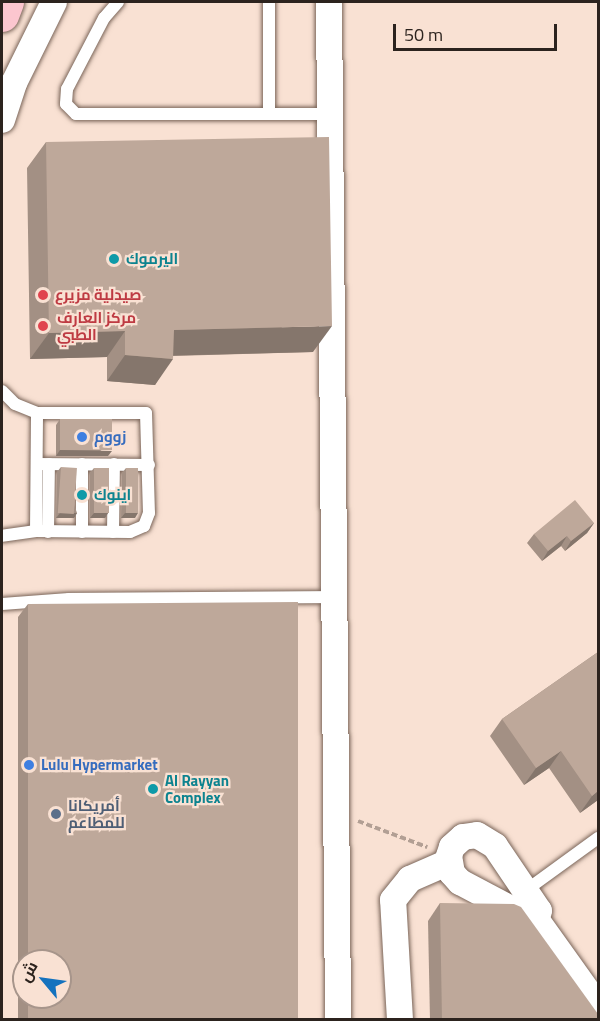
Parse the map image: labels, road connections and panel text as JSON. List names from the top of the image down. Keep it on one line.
{"places":["اليرموك","صيدلية مزيرع","مركز العارف الطبي","زووم","اينوك","Lulu Hypermarket","Al Rayyan Complex","أمريكانا للمطاعم"],"scale_bar":"50 m","north":"top left"}
